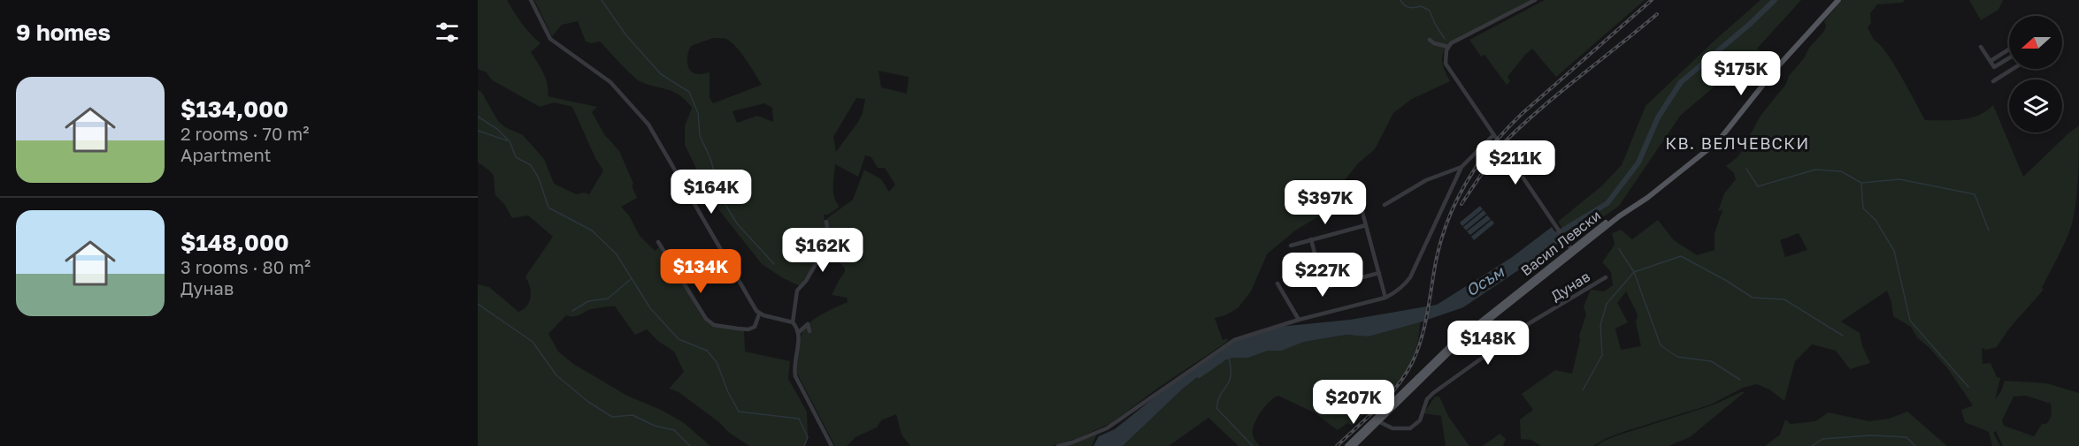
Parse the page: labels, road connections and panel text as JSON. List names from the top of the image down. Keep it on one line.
{"streets":{"main road":["Васил Левски"],"street":["Дунав"]},"crossings":[["Васил Левски","Дунав"]],"districts":["КВ. ВЕЛЧЕВСКИ"],"water":["Осъм"],"north":"left","page":{"heading":"9 homes","price":["$175K","$211K","$164K","$397K","$162K","$134K","$227K","$148K","$207K"],"list":[{"name":"$134,000","note":"2 rooms · 70 m² · Apartment"},{"name":"$148,000","note":"3 rooms · 80 m² · Дунав"}]}}
